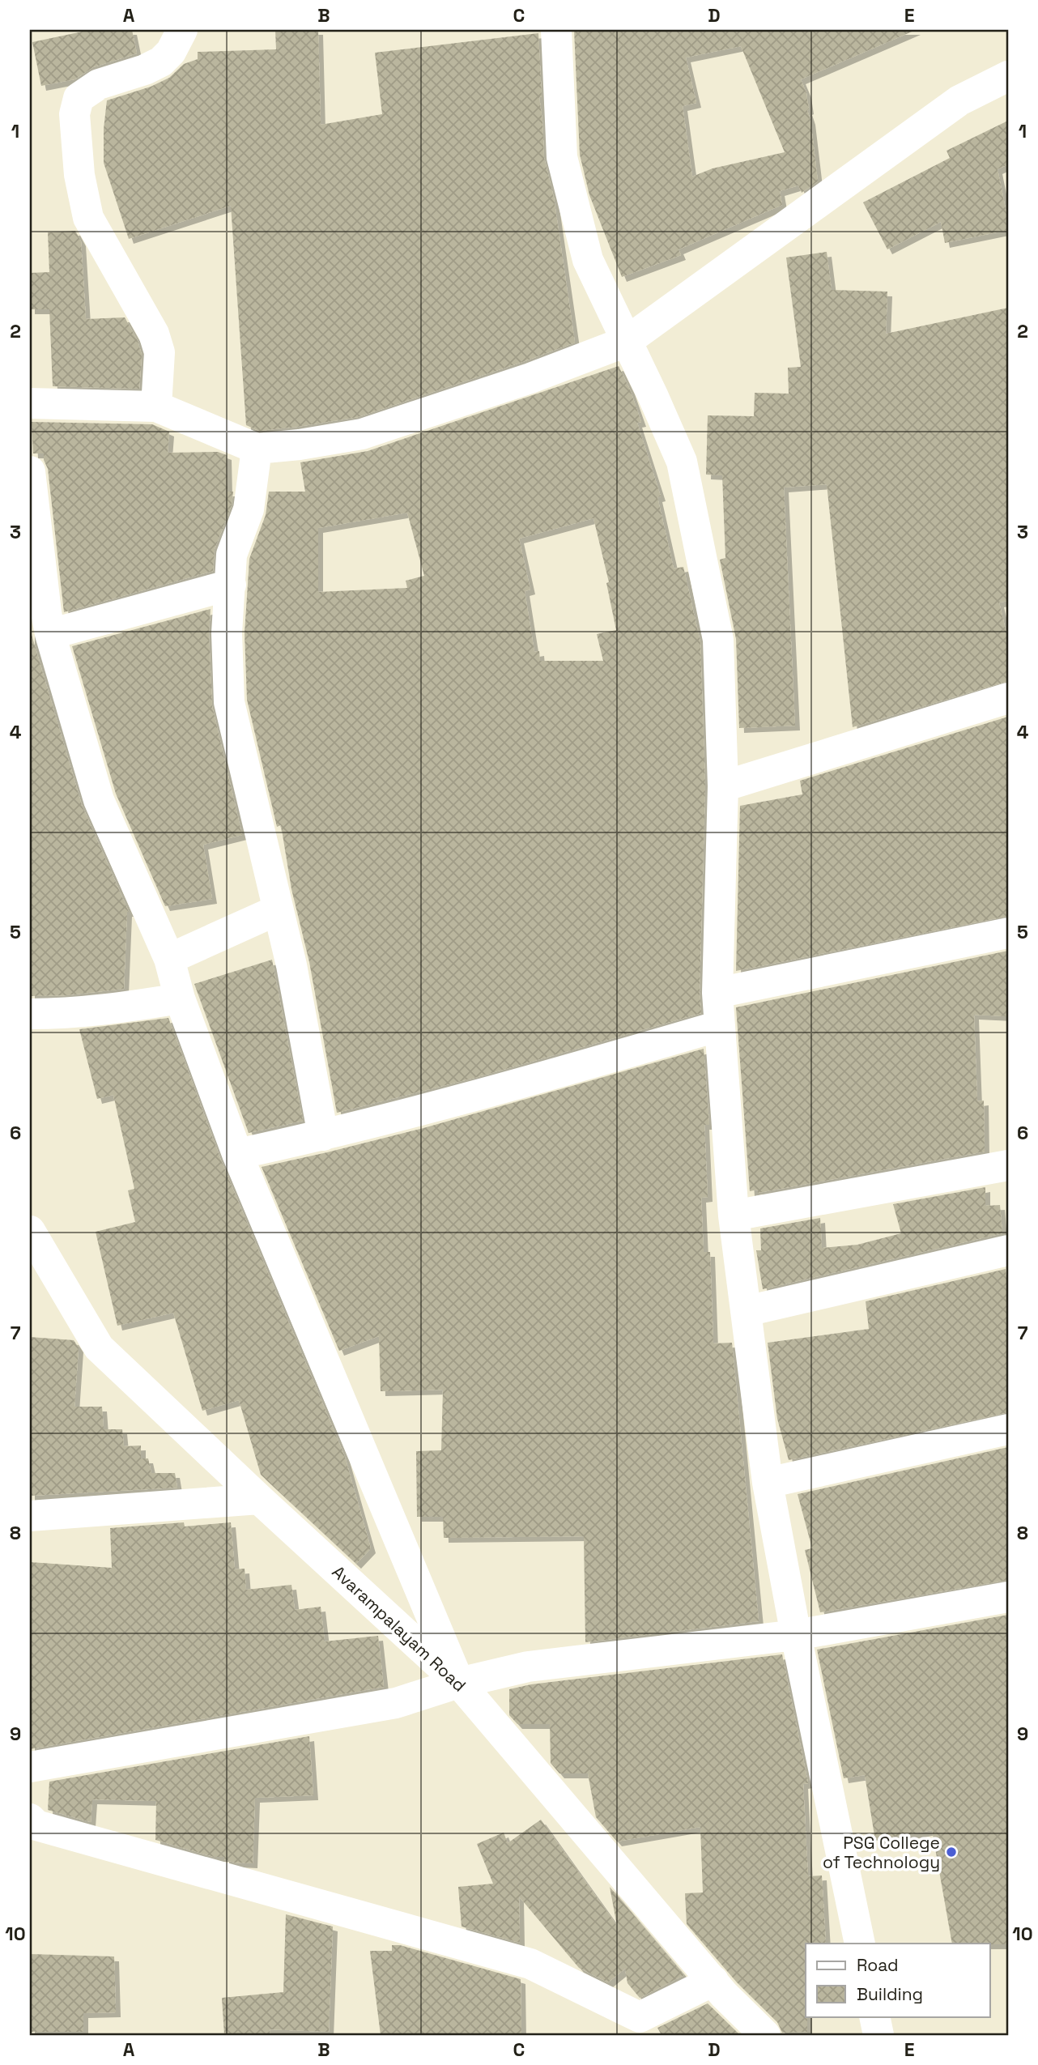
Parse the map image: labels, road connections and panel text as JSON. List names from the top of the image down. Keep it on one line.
{"streets":{"street":["Avarampalayam Road"]},"places":["PSG College of Technology"],"legend":["Road","Building"],"grid":{"columns":["A","B","C","D","E"],"rows":["1","2","3","4","5","6","7","8","9","10"]}}
